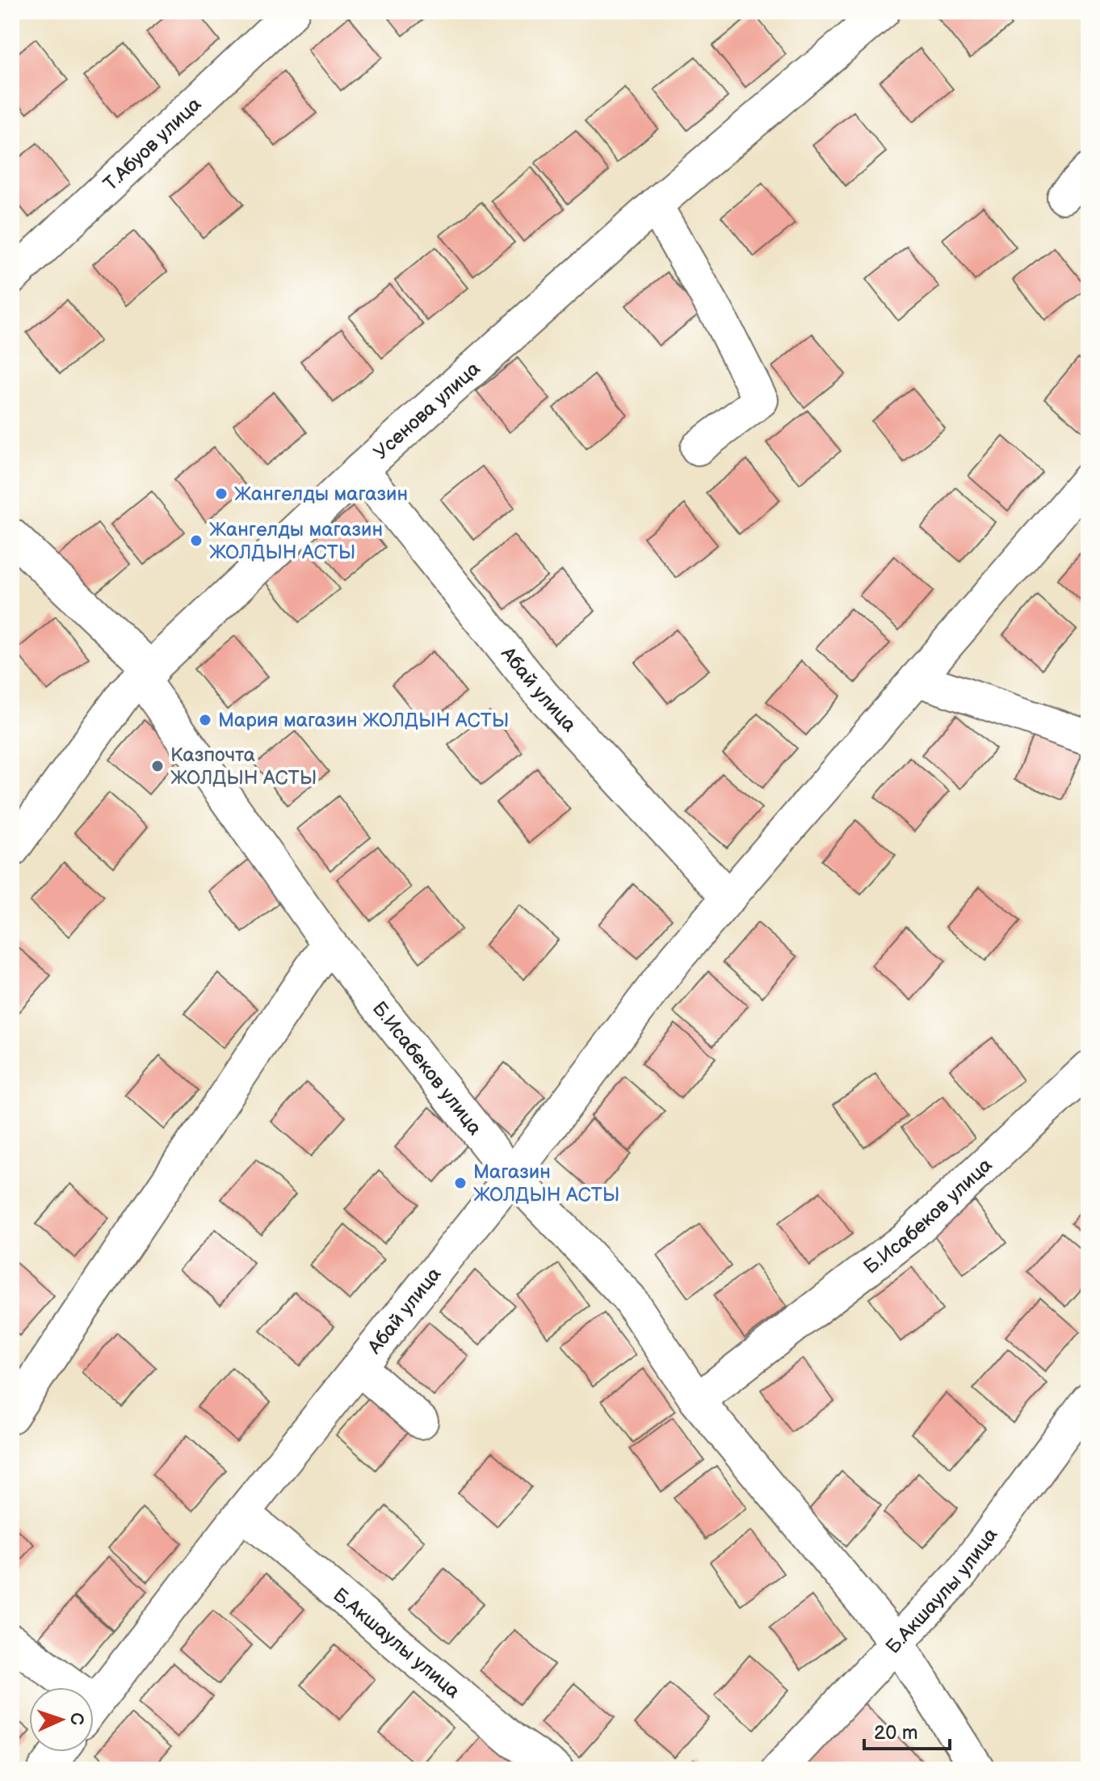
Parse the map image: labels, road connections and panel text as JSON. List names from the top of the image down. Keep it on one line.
{"streets":{"street":["Т.Абуов улица","Усенова улица","Абай улица","Б.Исабеков улица","Б.Акшаулы улица"]},"crossings":[["Усенова улица","Абай улица"],["Усенова улица","Б.Исабеков улица"],["Абай улица","Б.Исабеков улица"],["Абай улица","Б.Акшаулы улица"],["Б.Исабеков улица","Б.Акшаулы улица"]],"places":["Жангелды магазин","Жангелды магазин ЖОЛДЫН АСТЫ","Мария магазин ЖОЛДЫН АСТЫ","Казпочта ЖОЛДЫН АСТЫ","Магазин ЖОЛДЫН АСТЫ"],"scale_bar":"20 m","north":"right"}
